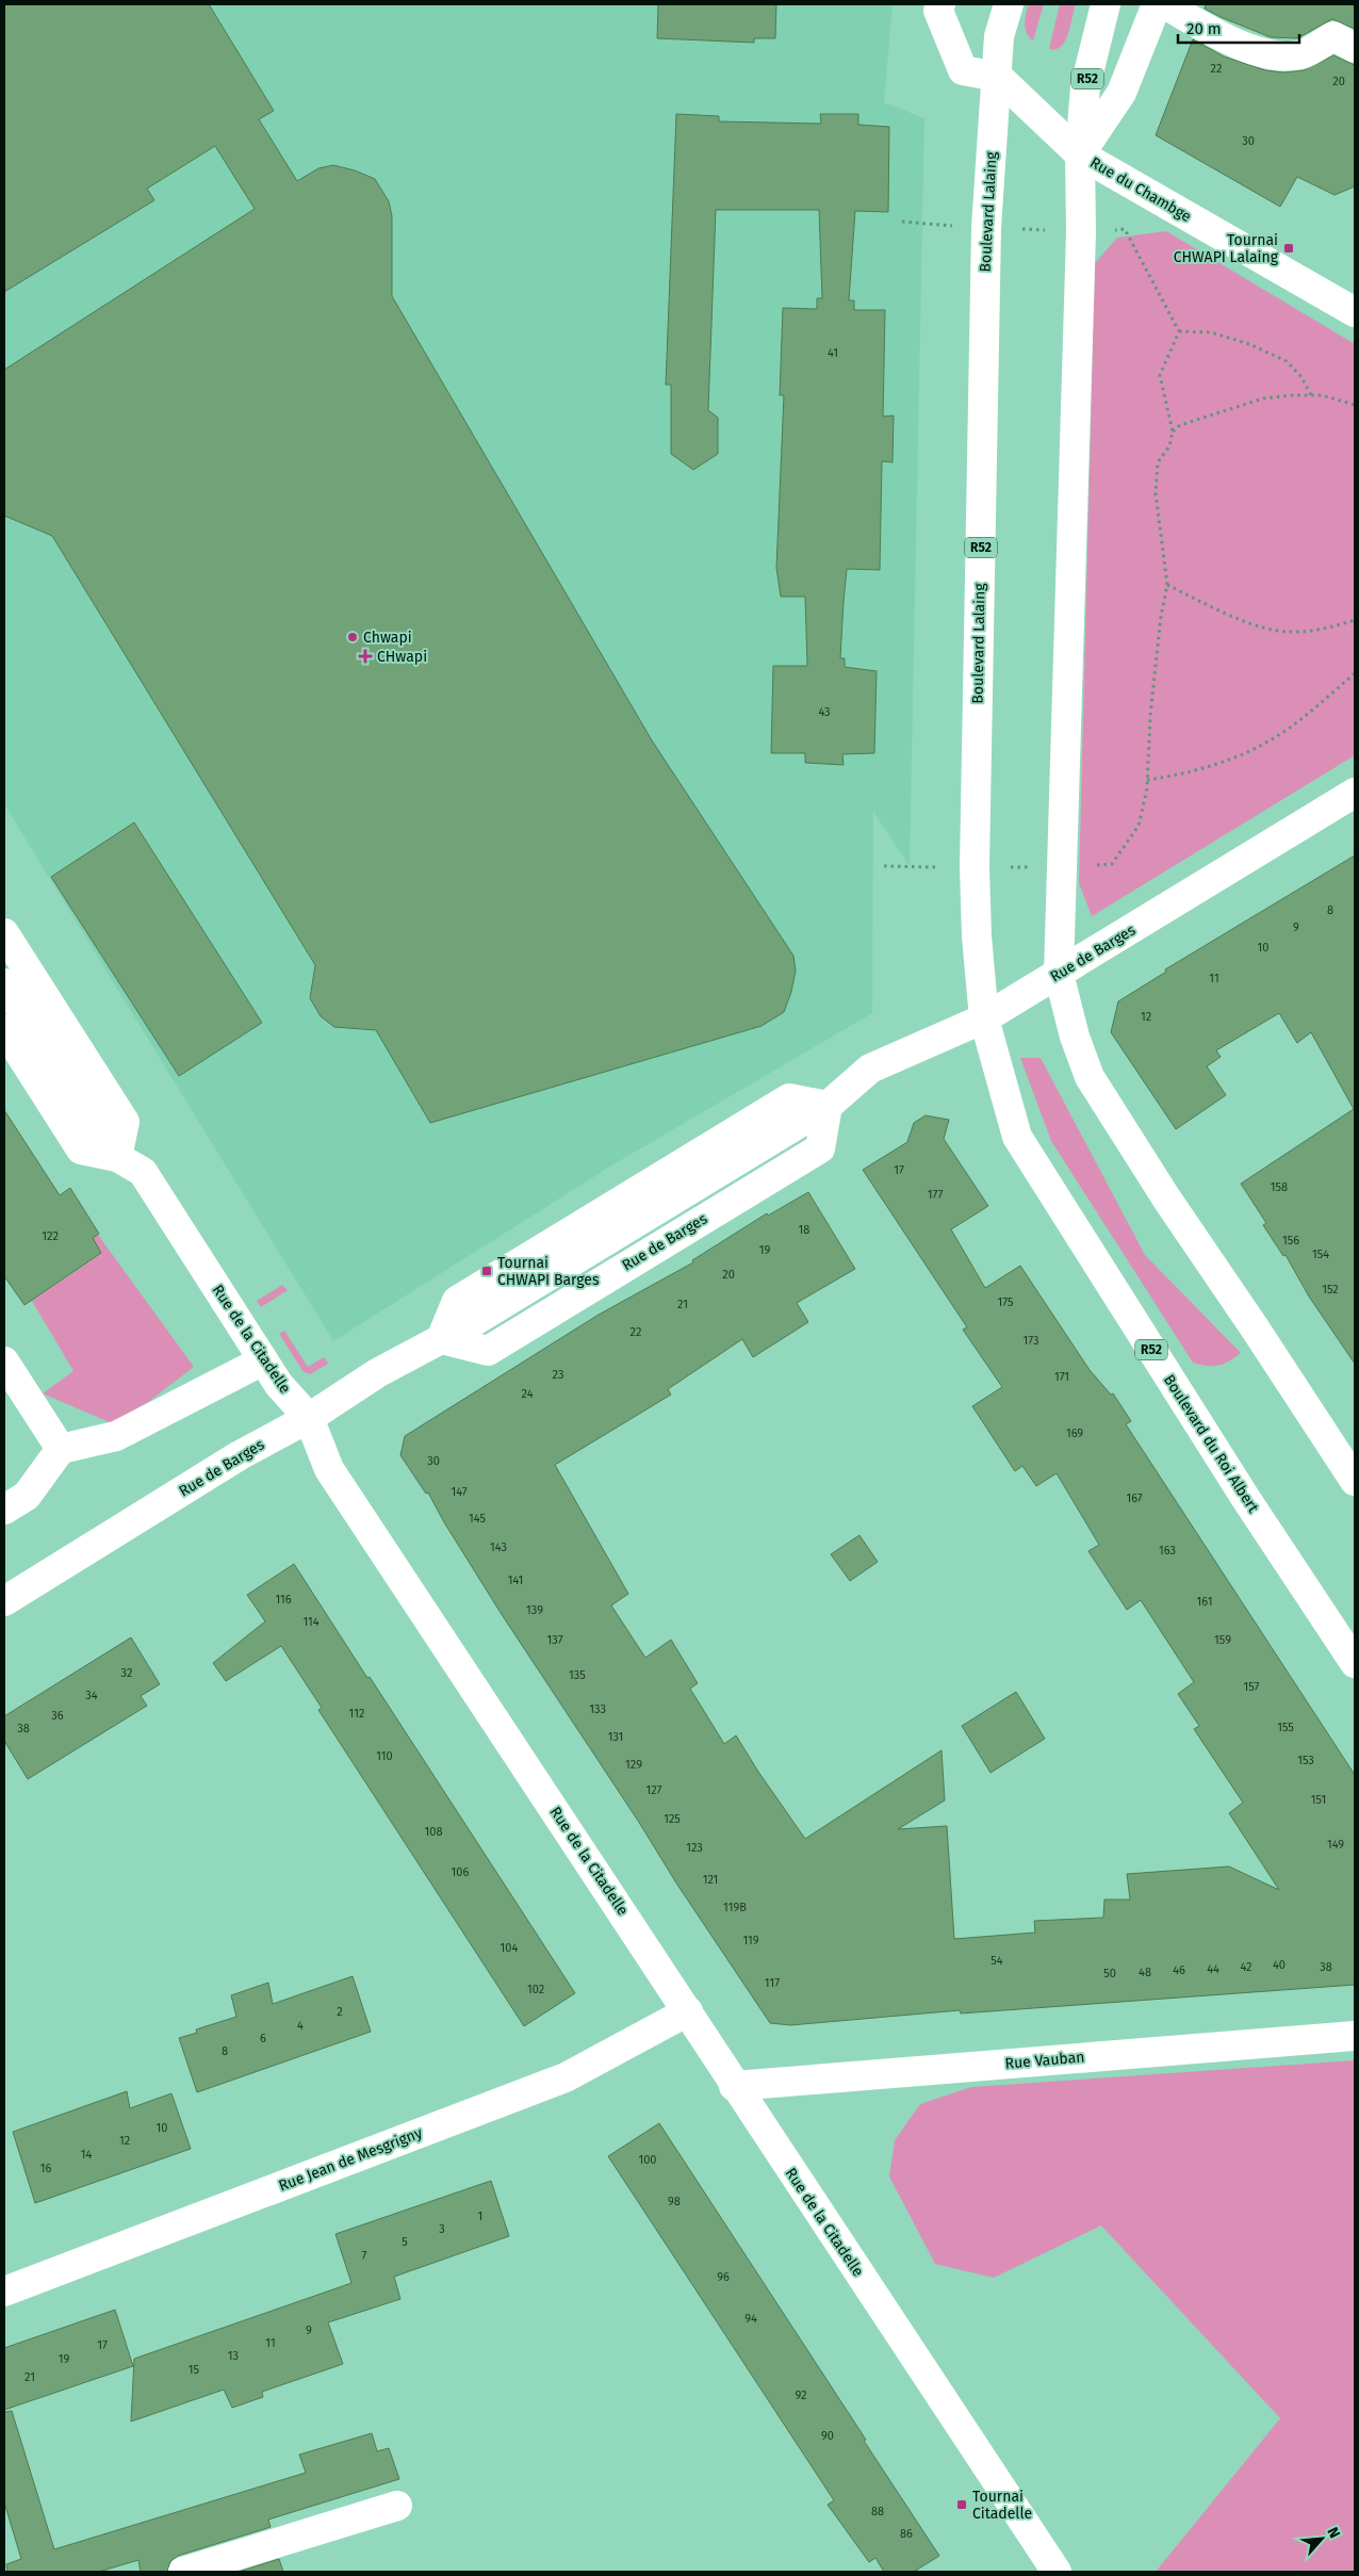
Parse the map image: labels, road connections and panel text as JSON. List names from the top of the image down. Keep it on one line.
{"streets":{"street":["R52","Rue du Chambge","Boulevard Lalaing","Rue de Barges","Rue de la Citadelle","Boulevard du Roi Albert","Rue Vauban","Rue Jean de Mesgrigny"]},"crossings":[["R52","Rue du Chambge"],["R52","Rue de Barges"],["Rue du Chambge","Boulevard Lalaing"],["Boulevard Lalaing","Rue de Barges"],["Boulevard Lalaing","Boulevard du Roi Albert"],["Rue de Barges","Rue de la Citadelle"],["Rue de Barges","Boulevard du Roi Albert"],["Rue de la Citadelle","Rue Vauban"],["Rue de la Citadelle","Rue Jean de Mesgrigny"]],"places":{"transit":["Tournai CHWAPI Lalaing","Tournai CHWAPI Barges","Tournai Citadelle"],"other":["Chwapi"],"health":["CHwapi"]},"house_numbers":["22","20","30","41","43","8","9","10","11","12","17","158","177","18","122","156","19","154","20","152","175","21","22","173","23","171","24","169","30","147","167","145","143","163","141","116","161","139","114","137","159","32","135","157","34","133","112","36","155","38","131","110","153","129","127","151","125","108","149","123","106","121","119B","119","104","54","40","42","38","44","46","48","50","117","102","2","4","6","8","10","12","14","100","16","98","1","3","5","7","96","94","9","11","17","13","19","15","21","92","90","88","86"],"scale_bar":"20 m","north":"top right"}
